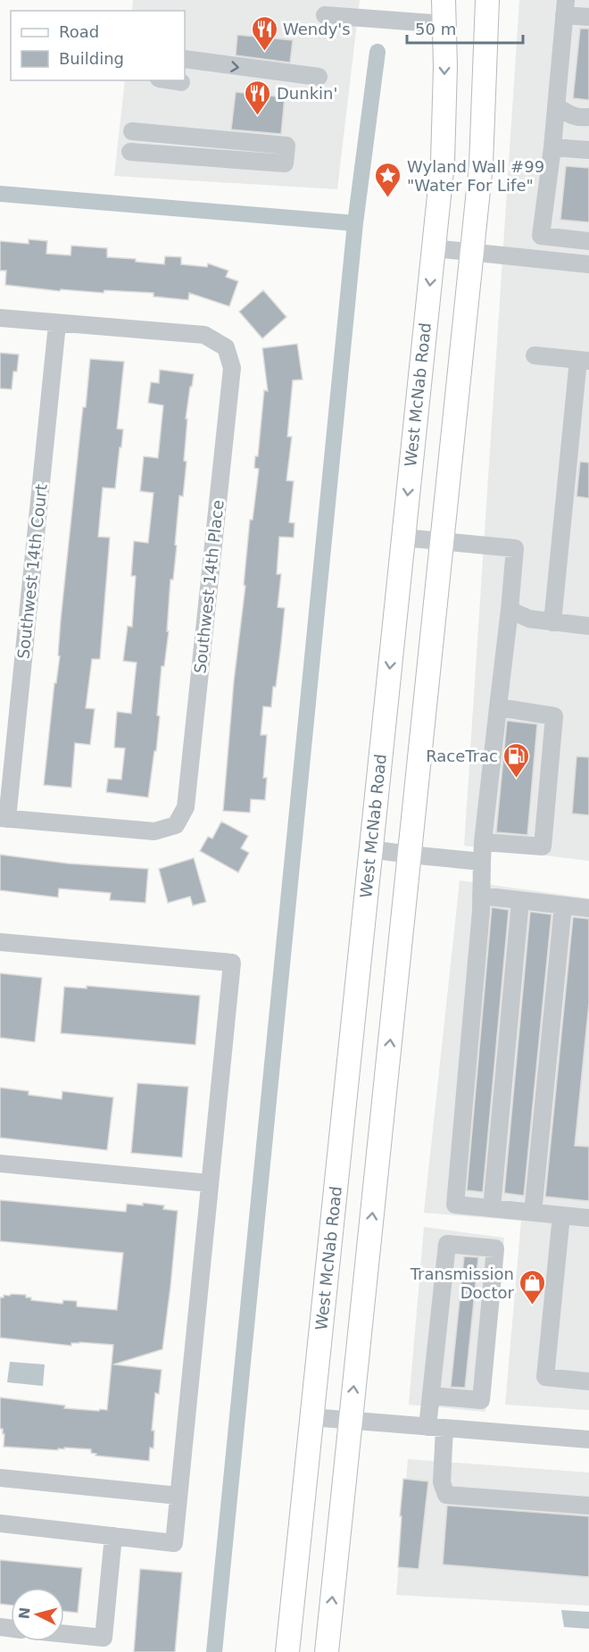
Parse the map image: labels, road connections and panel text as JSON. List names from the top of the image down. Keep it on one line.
{"streets":{"main road":["West McNab Road"],"street":["Southwest 14th Court","Southwest 14th Place"]},"crossings":[["Southwest 14th Court","Southwest 14th Place"]],"places":{"restaurant":["Wendy's","Dunkin'"],"place":["Wyland Wall #99 \"Water For Life\""],"fuel station":["RaceTrac"],"shop":["Transmission Doctor"]},"legend":["Road","Building"],"scale_bar":"50 m","north":"left"}
